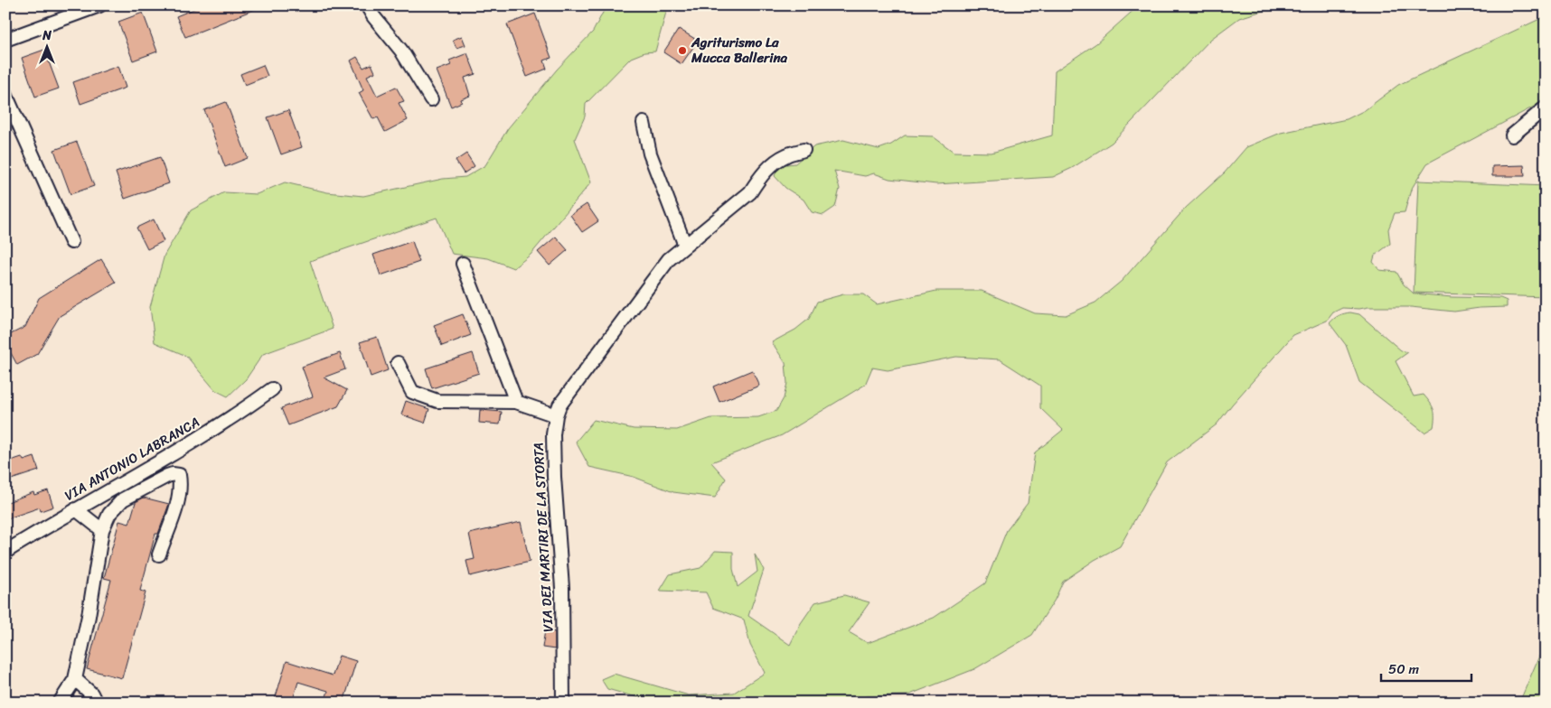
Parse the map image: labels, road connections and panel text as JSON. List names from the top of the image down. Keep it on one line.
{"streets":{"street":["VIA ANTONIO LABRANCA","VIA DEI MARTIRI DE LA STORTA"]},"places":["Agriturismo La Mucca Ballerina"],"scale_bar":"50 m","north":"top"}
